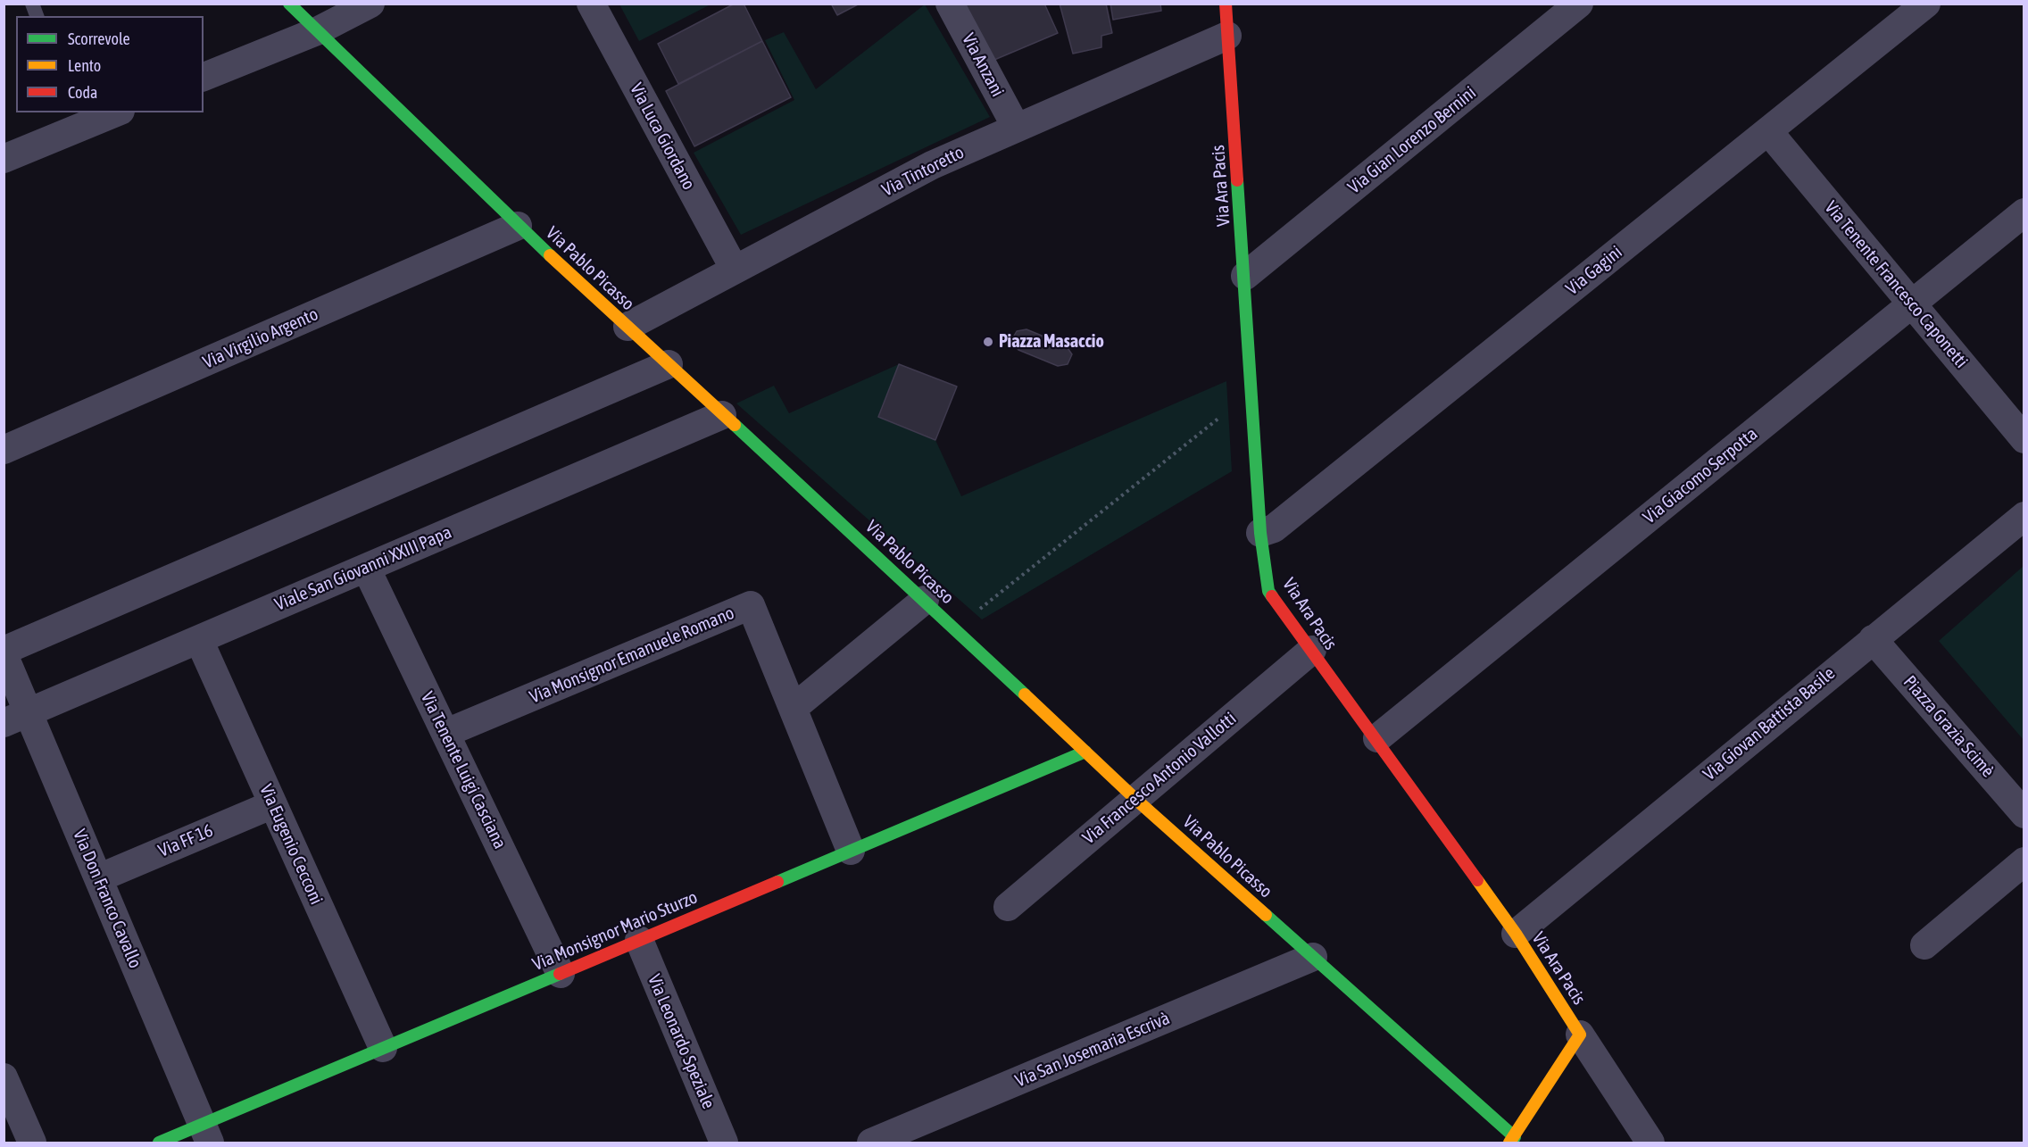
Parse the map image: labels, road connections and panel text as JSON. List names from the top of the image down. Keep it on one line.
{"streets":{"street":["Via Anzani","Via Luca Giordano","Via Gian Lorenzo Bernini","Via Tintoretto","Via Ara Pacis","Via Pablo Picasso","Via Gagini","Via Tenente Francesco Caponetti","Via Virgilio Argento","Via Giacomo Serpotta","Viale San Giovanni XXIII Papa","Via Monsignor Emanuele Romano","Via Giovan Battista Basile","Piazza Grazia Scimè","Via Tenente Luigi Casciana","Via Francesco Antonio Vallotti","Via FF 16","Via Eugenio Cecconi","Via Don Franco Cavallo","Via Monsignor Mario Sturzo","Via Leonardo Speziale","Via San Josemaria Escrivà"]},"crossings":[["Via Anzani","Via Tintoretto"],["Via Luca Giordano","Via Tintoretto"],["Via Gian Lorenzo Bernini","Via Ara Pacis"],["Via Tintoretto","Via Ara Pacis"],["Via Tintoretto","Via Pablo Picasso"],["Via Ara Pacis","Via Gagini"],["Via Ara Pacis","Via Giacomo Serpotta"],["Via Ara Pacis","Via Giovan Battista Basile"],["Via Ara Pacis","Via Francesco Antonio Vallotti"],["Via Pablo Picasso","Via Virgilio Argento"],["Via Pablo Picasso","Viale San Giovanni XXIII Papa"],["Via Pablo Picasso","Via Francesco Antonio Vallotti"],["Via Pablo Picasso","Via Monsignor Mario Sturzo"],["Via Pablo Picasso","Via San Josemaria Escrivà"],["Via Gagini","Via Tenente Francesco Caponetti"],["Via Tenente Francesco Caponetti","Via Giacomo Serpotta"],["Viale San Giovanni XXIII Papa","Via Tenente Luigi Casciana"],["Viale San Giovanni XXIII Papa","Via Eugenio Cecconi"],["Viale San Giovanni XXIII Papa","Via Don Franco Cavallo"],["Via Monsignor Emanuele Romano","Via Tenente Luigi Casciana"],["Via Monsignor Emanuele Romano","Via Monsignor Mario Sturzo"],["Via Giovan Battista Basile","Piazza Grazia Scimè"],["Via Tenente Luigi Casciana","Via Monsignor Mario Sturzo"],["Via FF 16","Via Eugenio Cecconi"],["Via FF 16","Via Don Franco Cavallo"],["Via Eugenio Cecconi","Via Monsignor Mario Sturzo"],["Via Don Franco Cavallo","Via Monsignor Mario Sturzo"],["Via Monsignor Mario Sturzo","Via Leonardo Speziale"]],"places":["Piazza Masaccio"],"legend":["Scorrevole","Lento","Coda"]}
